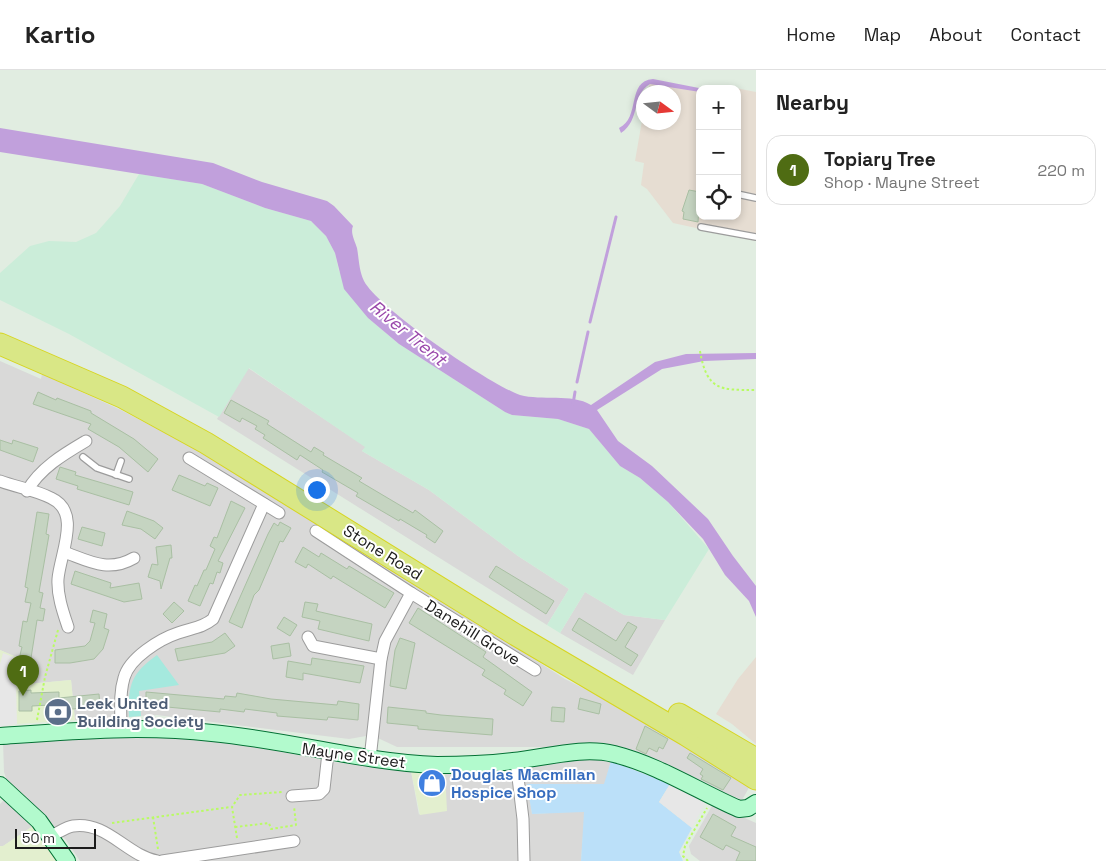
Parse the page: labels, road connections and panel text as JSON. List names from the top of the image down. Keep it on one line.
{"streets":{"highway":["Stone Road"],"street":["Danehill Grove","Mayne Street"]},"crossings":[["Danehill Grove","Mayne Street"]],"water":["River Trent"],"places":{"bank":["Leek United Building Society"],"shop":["Douglas Macmillan Hospice Shop"]},"scale_bar":"50 m","north":"right","page":{"header":"Kartio","nav":["Home","Map","About","Contact"],"heading":"Nearby","map_buttons":["+","−"],"list":[{"mark":"1","name":"Topiary Tree","note":"Shop · Mayne Street","value":"220 m"}],"pins":"1","scale":"50 m"}}
